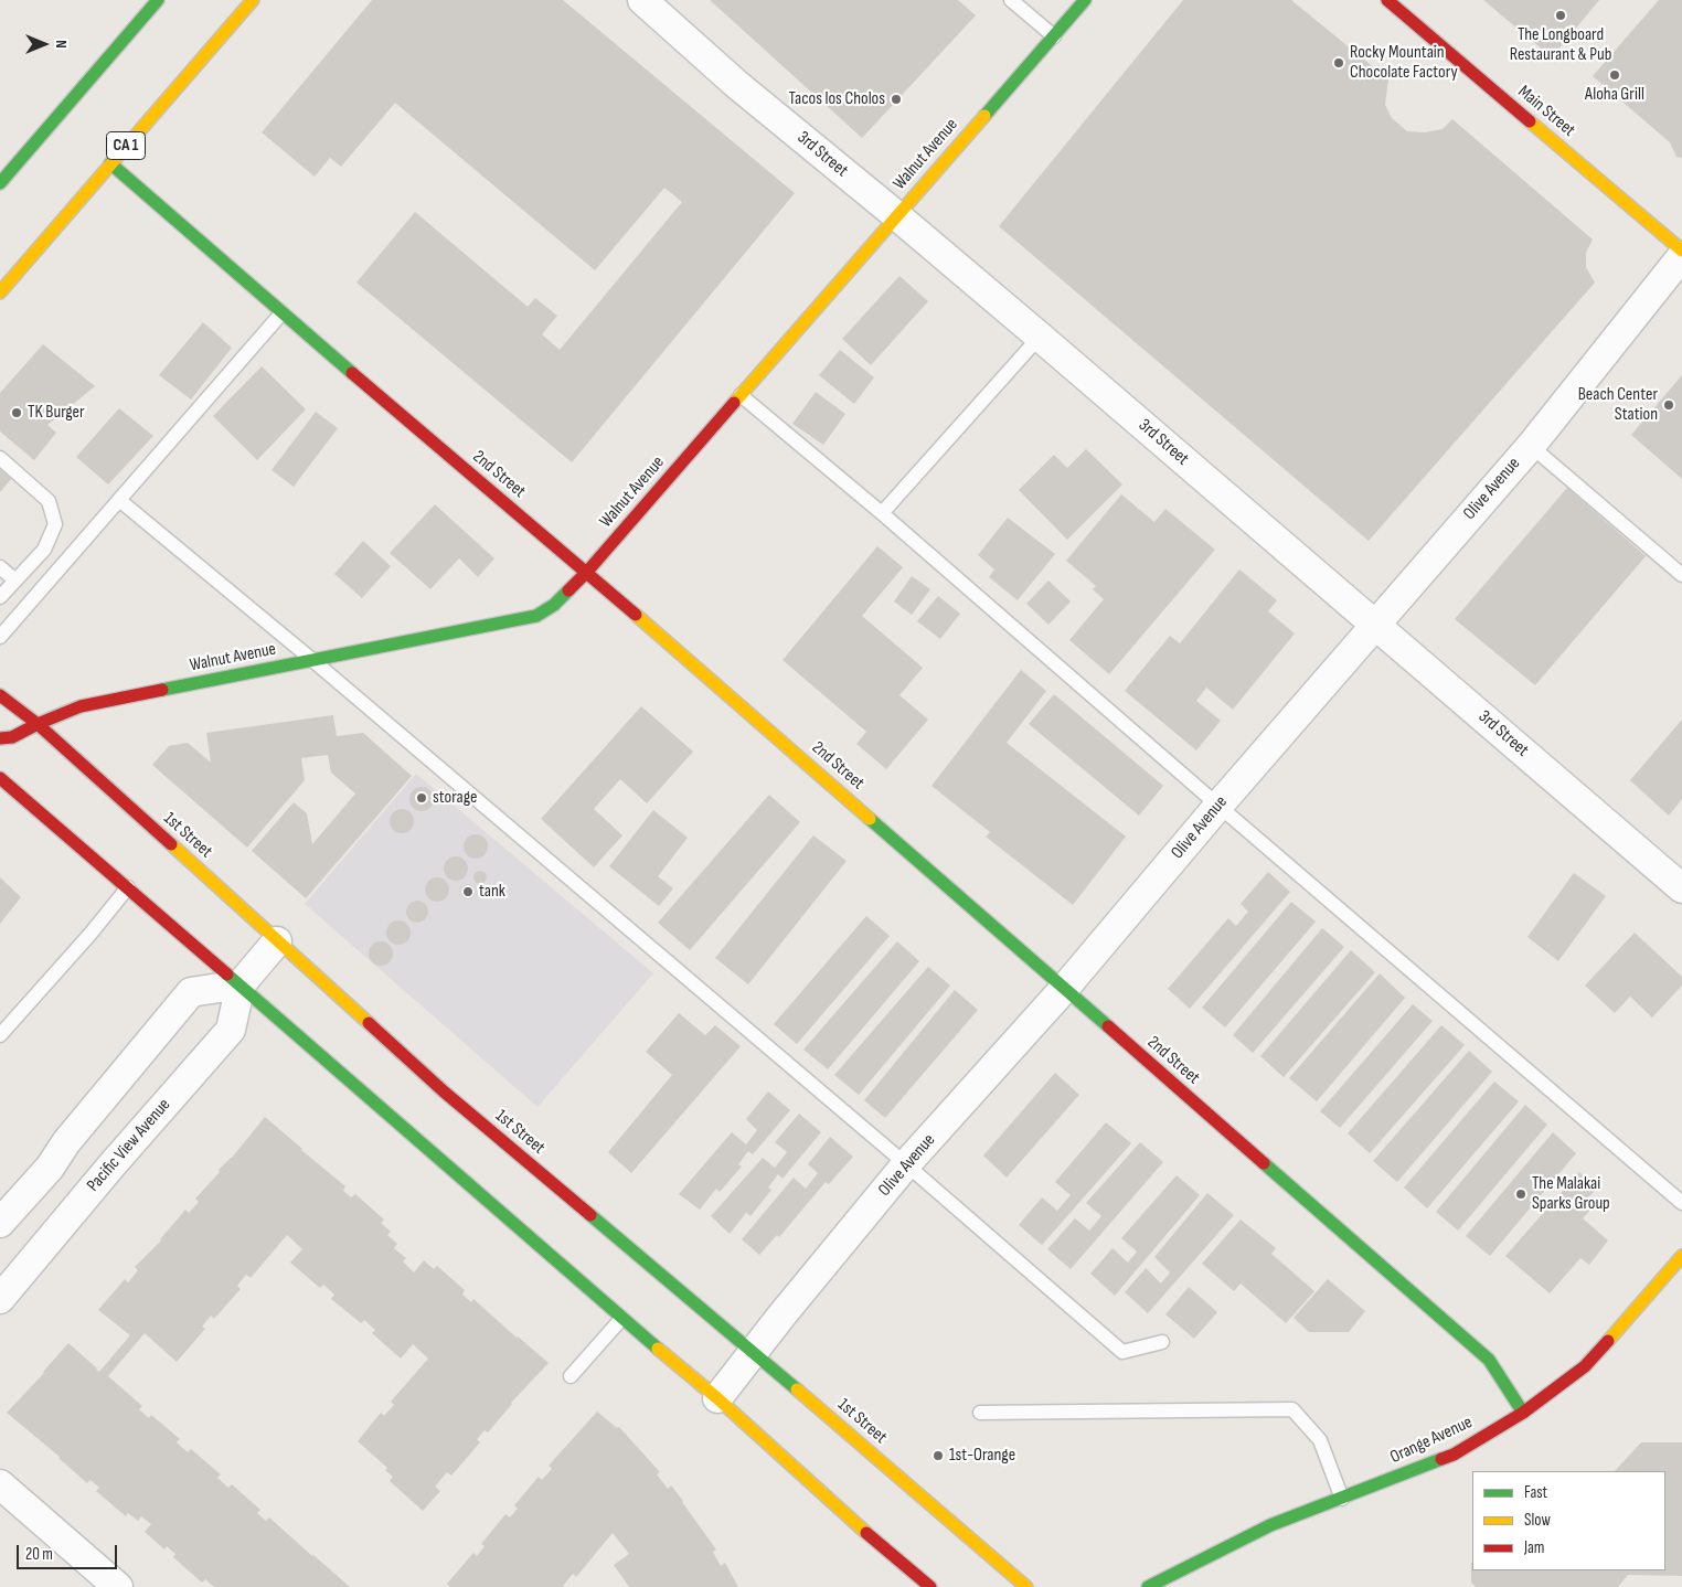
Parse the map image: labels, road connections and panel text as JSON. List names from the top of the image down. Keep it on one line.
{"streets":{"main road":["Main Street","CA 1","Walnut Avenue","2nd Street","1st Street","Orange Avenue"],"street":["3rd Street","Olive Avenue","Pacific View Avenue"]},"crossings":[["CA 1","2nd Street"],["3rd Street","Walnut Avenue"],["3rd Street","Olive Avenue"],["Walnut Avenue","2nd Street"],["Walnut Avenue","1st Street"],["2nd Street","Olive Avenue"],["2nd Street","Orange Avenue"],["Olive Avenue","1st Street"],["1st Street","Pacific View Avenue"]],"places":["The Longboard Restaurant & Pub","Rocky Mountain Chocolate Factory","Aloha Grill","Tacos los Cholos","Beach Center Station","TK Burger","storage","tank","The Malakai Sparks Group","1st-Orange"],"legend":["Fast","Slow","Jam"],"scale_bar":"20 m","north":"right"}
